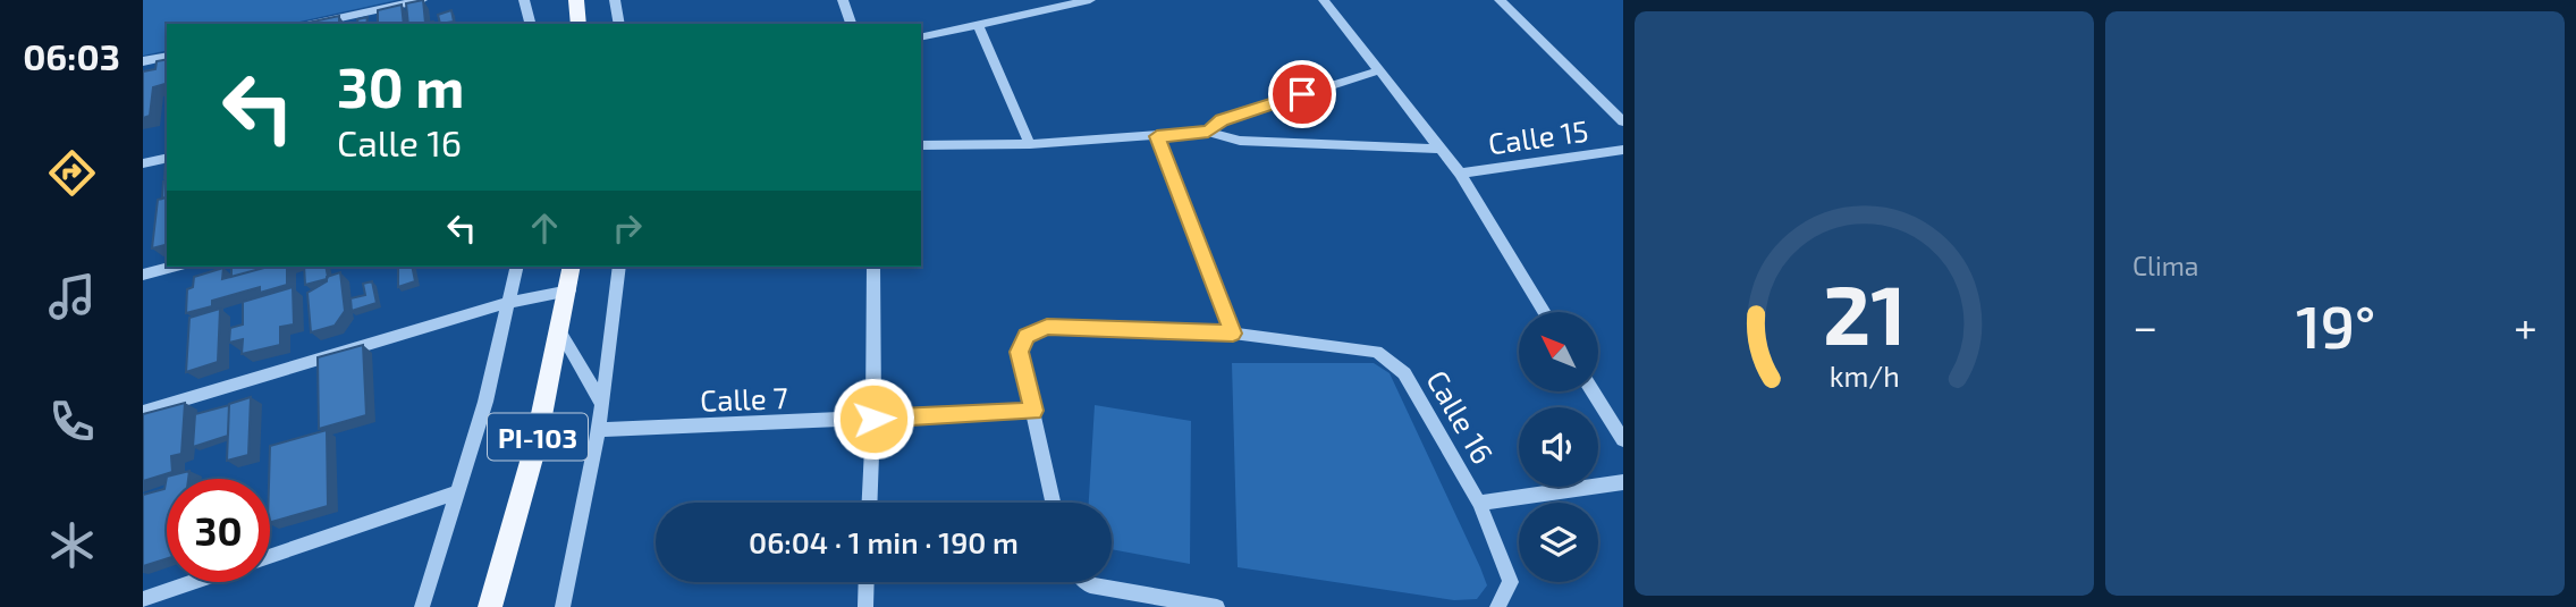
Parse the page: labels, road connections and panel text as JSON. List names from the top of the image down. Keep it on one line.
{"streets":{"main road":["PI-103"],"street":["Calle 15","Calle 7","Calle 16"]},"north":"top left","page":{"tabs":"06:03","tile":"Clima","turn":["30 m","Calle 16"],"heat":["−","19°","+"],"limit":"30","trip":"06:04 · 1 min · 190 m","gauge":["21","km/h"]}}
